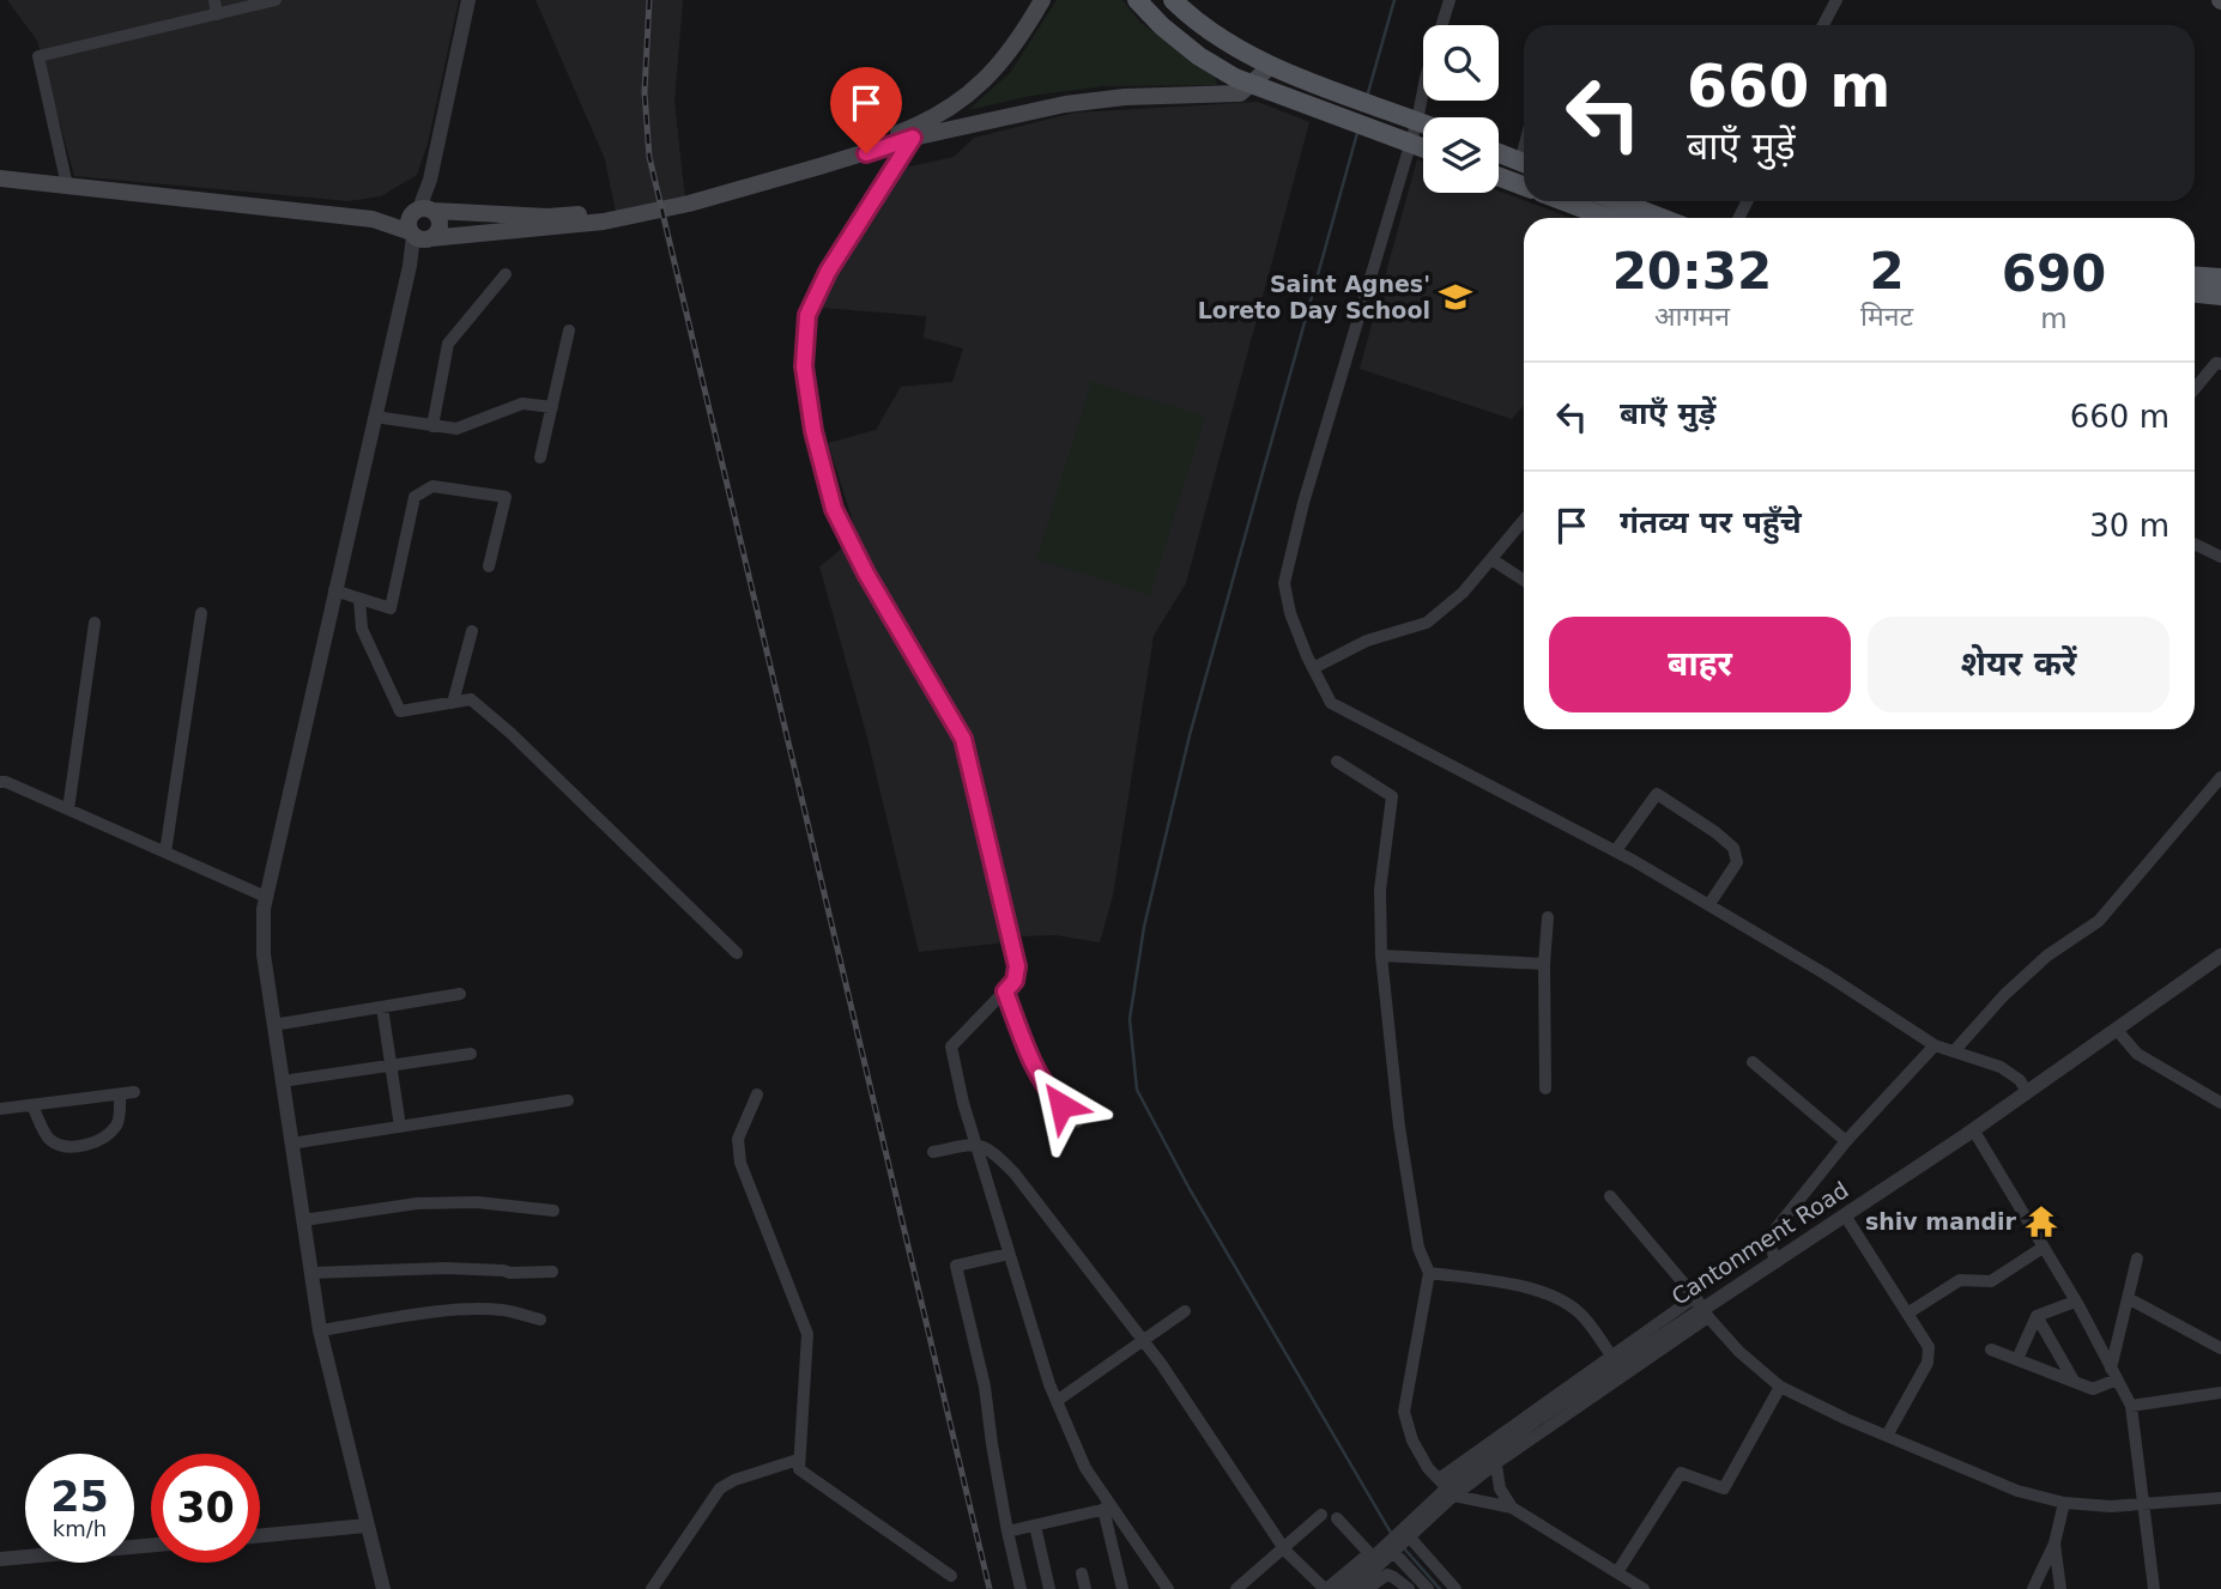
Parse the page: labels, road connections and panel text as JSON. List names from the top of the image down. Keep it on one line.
{"streets":{"street":["Cantonment Road"]},"places":{"school or university":["Saint Agnes' Loreto Day School"],"temple":["shiv mandir"]},"page":{"turn":["660 m","बाएँ मुड़ें"],"eta":["20:32","आगमन","2","मिनट","690","m"],"list":[{"name":"बाएँ मुड़ें","value":"660 m"},{"name":"गंतव्य पर पहुँचे","value":"30 m"}],"buttons":["बाहर","शेयर करें"],"speed":"25 km/h","limit":"30"}}
